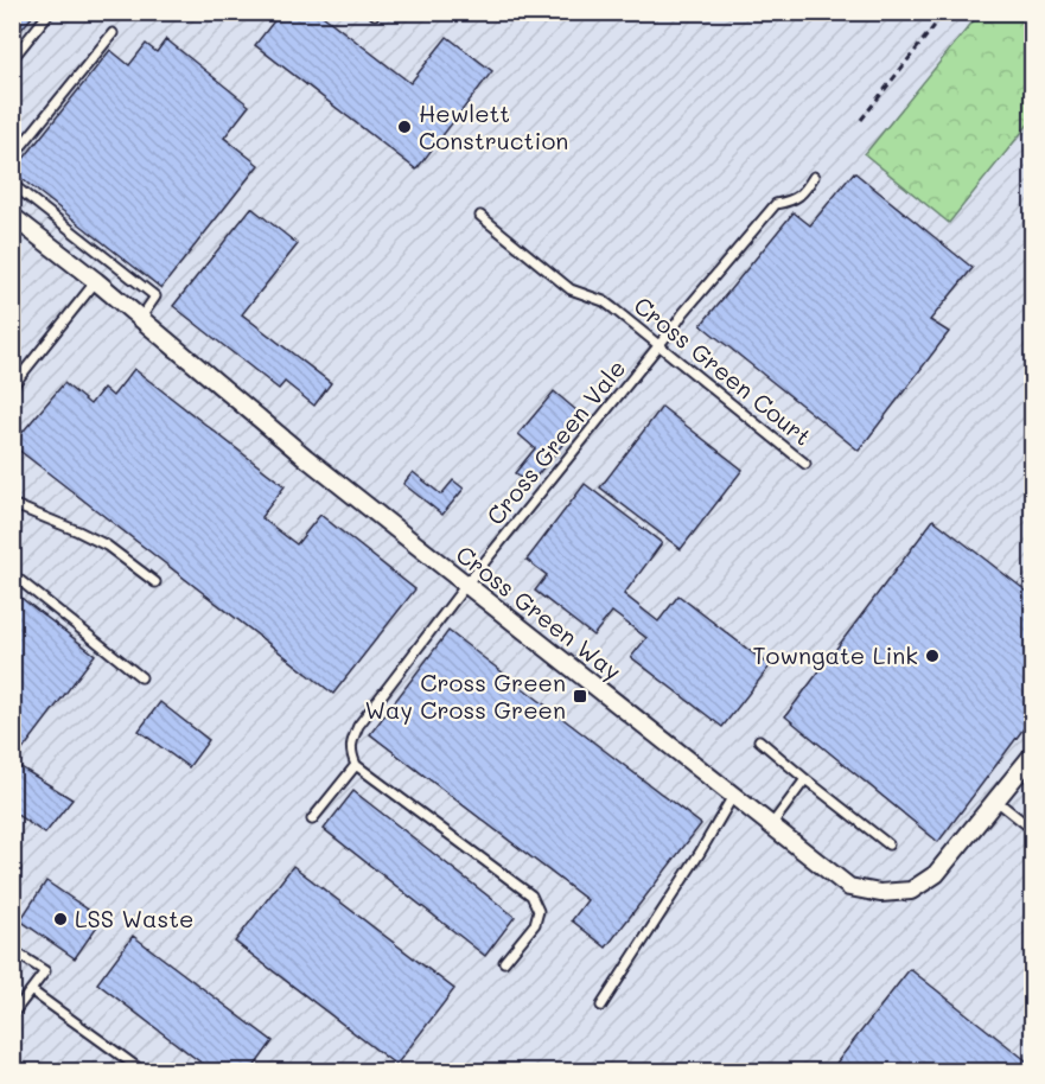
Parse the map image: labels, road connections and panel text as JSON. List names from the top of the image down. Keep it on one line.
{"streets":{"street":["Cross Green Way"],"lane":["Cross Green Court","Cross Green Vale"]},"crossings":[["Cross Green Court","Cross Green Vale"],["Cross Green Vale","Cross Green Way"]],"places":{"other":["Hewlett Construction","Towngate Link","LSS Waste"],"transit":["Cross Green Way Cross Green"]}}
